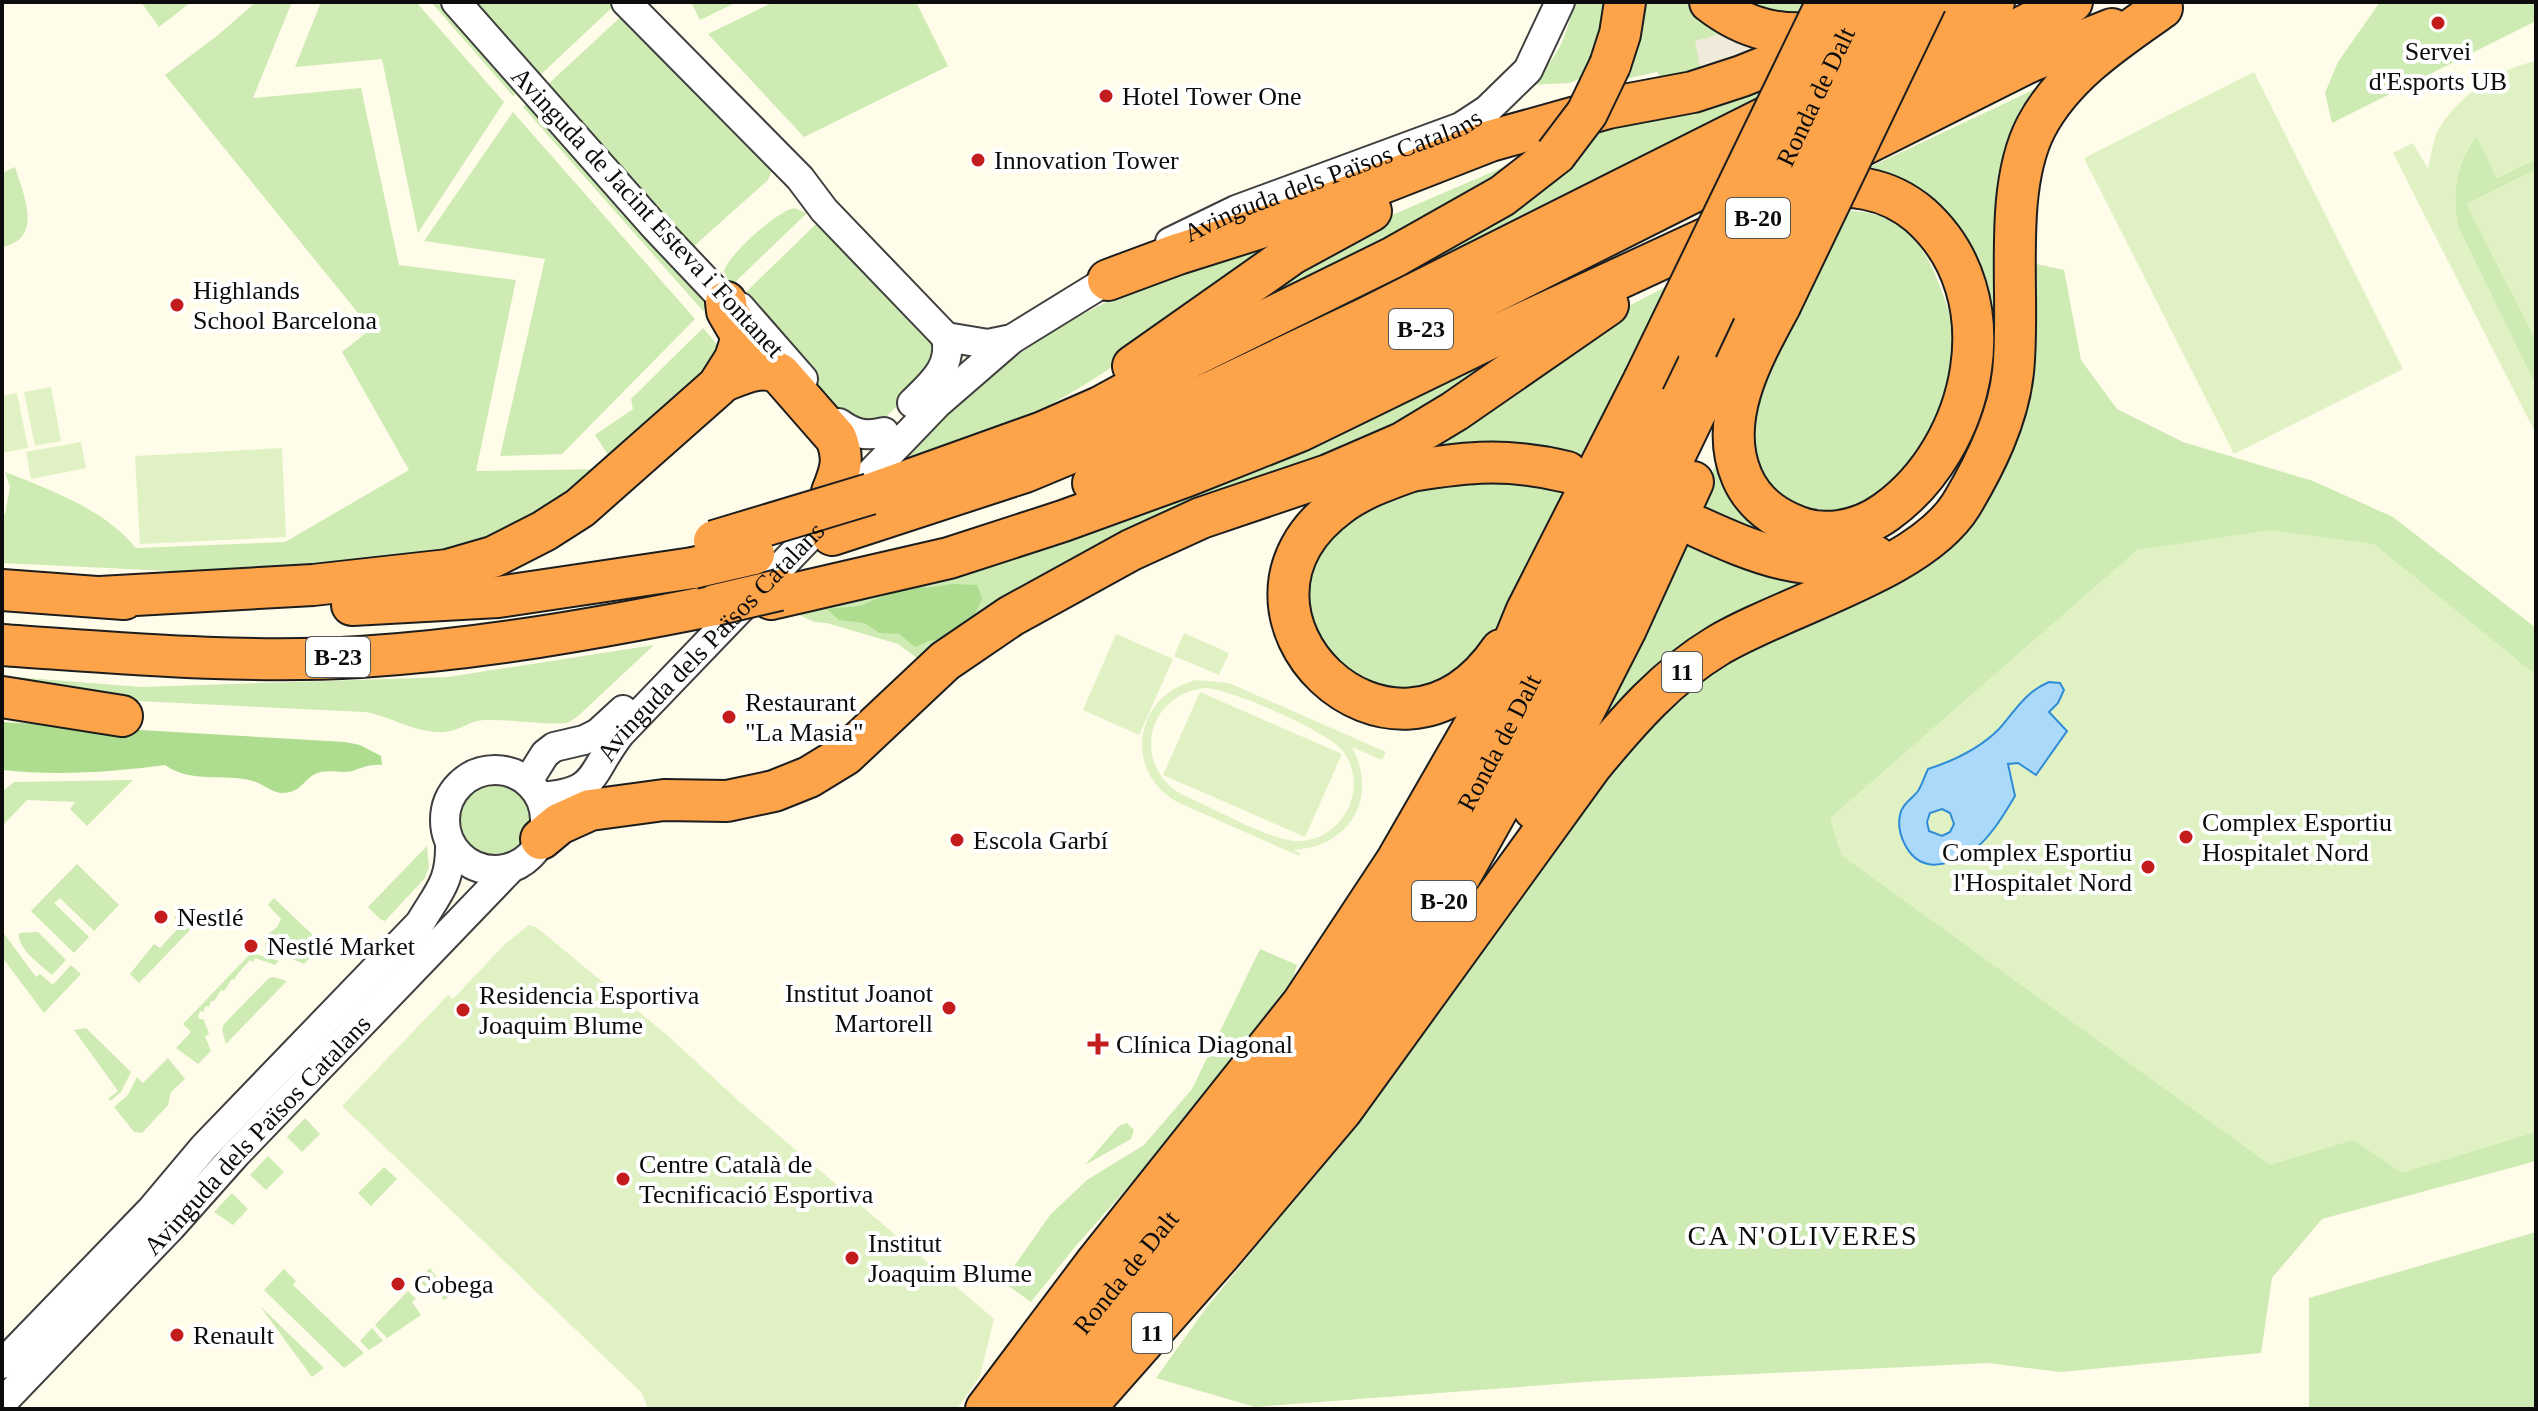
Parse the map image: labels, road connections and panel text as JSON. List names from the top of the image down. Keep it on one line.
{"streets":{"highway":["Ronda de Dalt","B-20","B-23","11"],"street":["Avinguda dels Països Catalans","Avinguda de Jacint Esteva i Fontanet"]},"districts":["CA N'OLIVERES"],"places":{"other":["Servei d'Esports UB","Hotel Tower One","Innovation Tower","Highlands School Barcelona","Restaurant \"La Masia\"","Complex Esportiu Hospitalet Nord","Escola Garbí","Complex Esportiu l'Hospitalet Nord","Nestlé","Nestlé Market","Institut Joanot Martorell","Residencia Esportiva Joaquim Blume","Centre Català de Tecnificació Esportiva","Institut Joaquim Blume","Cobega","Renault"],"health":["Clínica Diagonal"]}}
